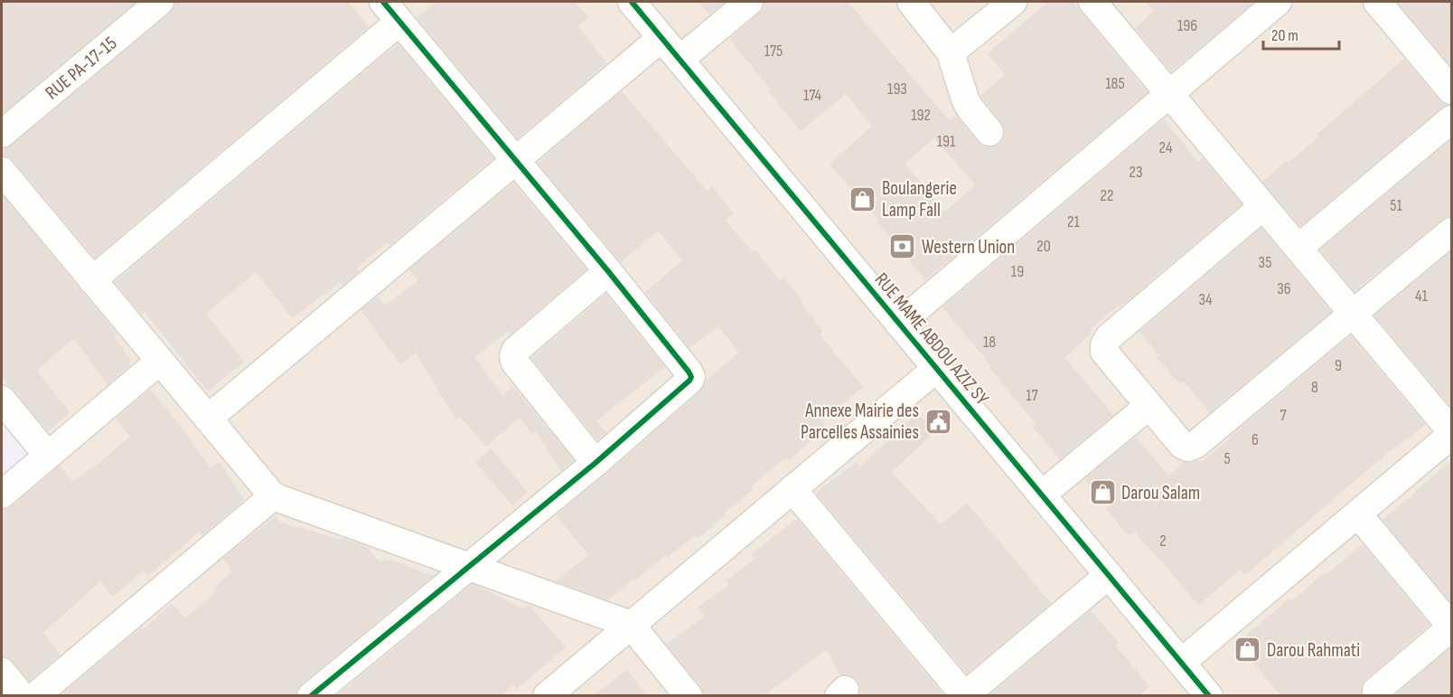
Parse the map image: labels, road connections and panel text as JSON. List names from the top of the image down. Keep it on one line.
{"streets":{"street":["RUE PA-17-15","RUE MAME ABDOU AZIZ SY"]},"places":{"shop":["Boulangerie Lamp Fall","Darou Salam","Darou Rahmati"],"bank":["Western Union"],"public building":["Annexe Mairie des Parcelles Assainies"]},"house_numbers":["196","175","185","193","174","192","191","24","23","22","51","21","20","35","19","36","41","34","18","9","8","17","7","6","5","2"],"scale_bar":"20 m"}
